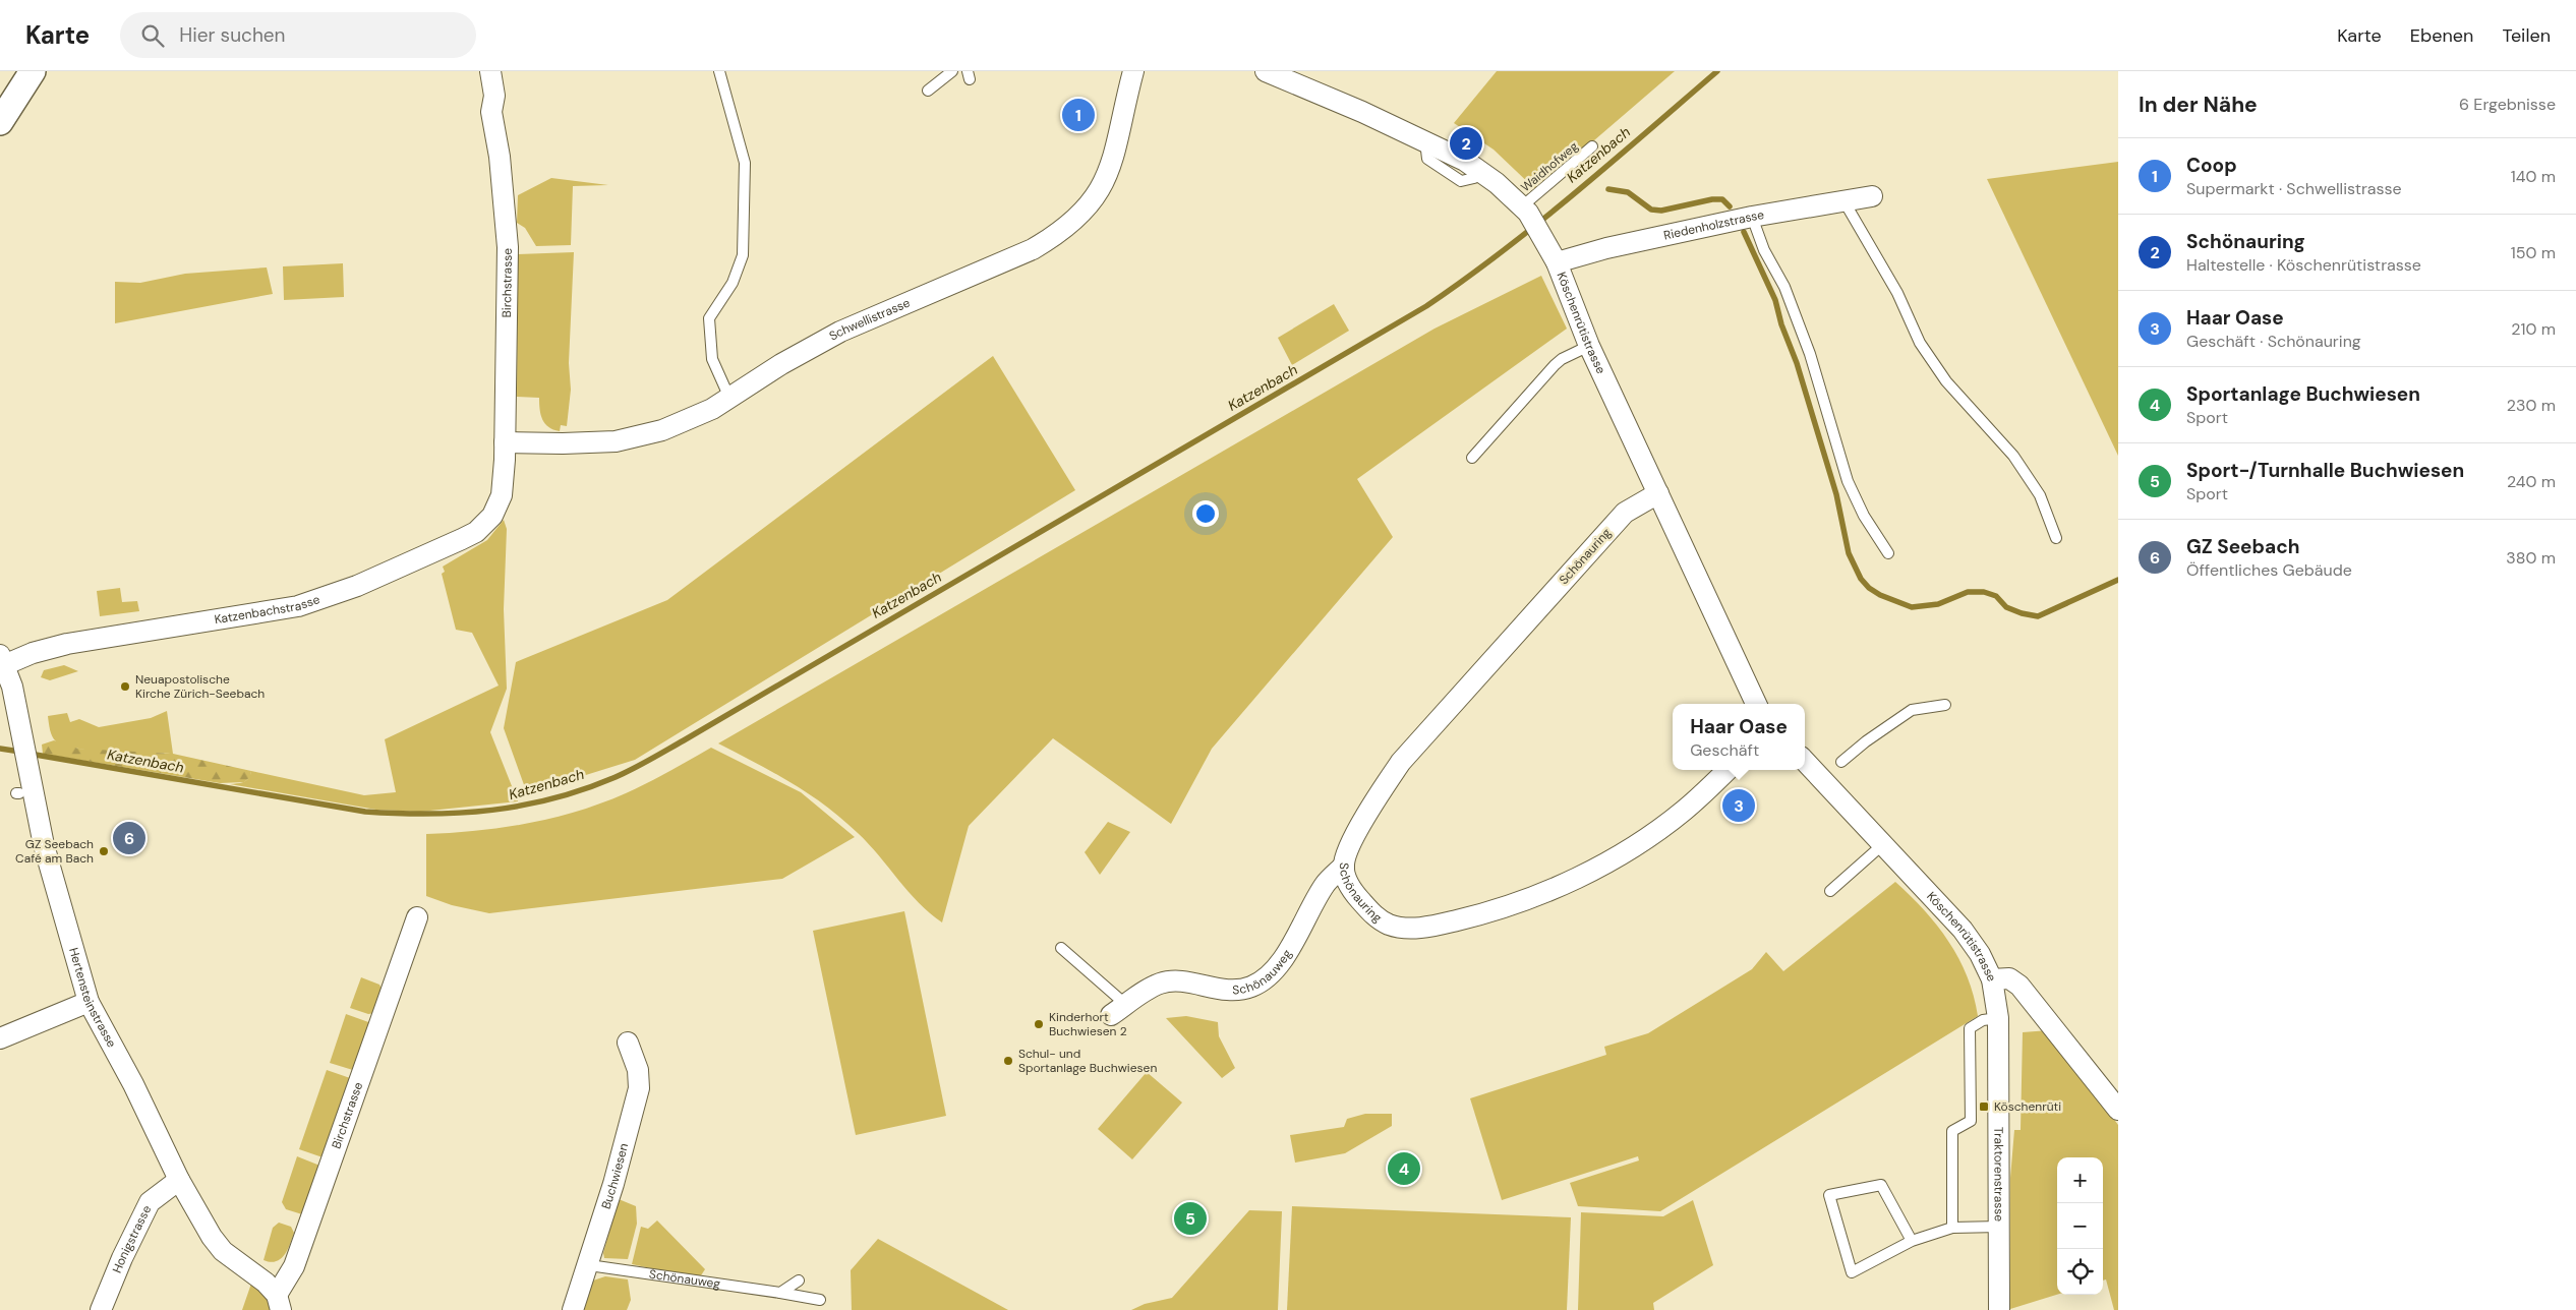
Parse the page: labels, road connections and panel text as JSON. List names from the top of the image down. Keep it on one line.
{"streets":{"street":["Riedenholzstrasse","Birchstrasse","Schwellistrasse","Köschenrütistrasse","Schönauring","Katzenbachstrasse","Schönauweg","Hertensteinstrasse","Traktorenstrasse","Buchwiesen","Honigstrasse"],"lane":["Waidhofweg"]},"crossings":[["Waidhofweg","Köschenrütistrasse"],["Riedenholzstrasse","Köschenrütistrasse"],["Birchstrasse","Schwellistrasse"],["Birchstrasse","Katzenbachstrasse"],["Birchstrasse","Hertensteinstrasse"],["Köschenrütistrasse","Schönauring"],["Köschenrütistrasse","Traktorenstrasse"],["Schönauring","Schönauweg"],["Katzenbachstrasse","Hertensteinstrasse"],["Schönauweg","Buchwiesen"],["Hertensteinstrasse","Honigstrasse"]],"water":["Katzenbach"],"places":{"other":["Neuapostolische Kirche Zürich-Seebach","GZ Seebach Café am Bach","Kinderhort Buchwiesen 2","Schul- und Sportanlage Buchwiesen"],"transit":["Köschenrüti"]},"page":{"header":"Karte","search":"Hier suchen","nav":["Karte","Ebenen","Teilen"],"heading":["In der Nähe","6 Ergebnisse"],"pins":["1","2","3","6","4","5"],"list":[{"mark":"1","name":"Coop","note":"Supermarkt · Schwellistrasse","value":"140 m"},{"mark":"2","name":"Schönauring","note":"Haltestelle · Köschenrütistrasse","value":"150 m"},{"mark":"3","name":"Haar Oase","note":"Geschäft · Schönauring","value":"210 m"},{"mark":"4","name":"Sportanlage Buchwiesen","note":"Sport","value":"230 m"},{"mark":"5","name":"Sport-/Turnhalle Buchwiesen","note":"Sport","value":"240 m"},{"mark":"6","name":"GZ Seebach","note":"Öffentliches Gebäude","value":"380 m"}],"popup":["Haar Oase","Geschäft"],"map_buttons":["+","−"]}}
